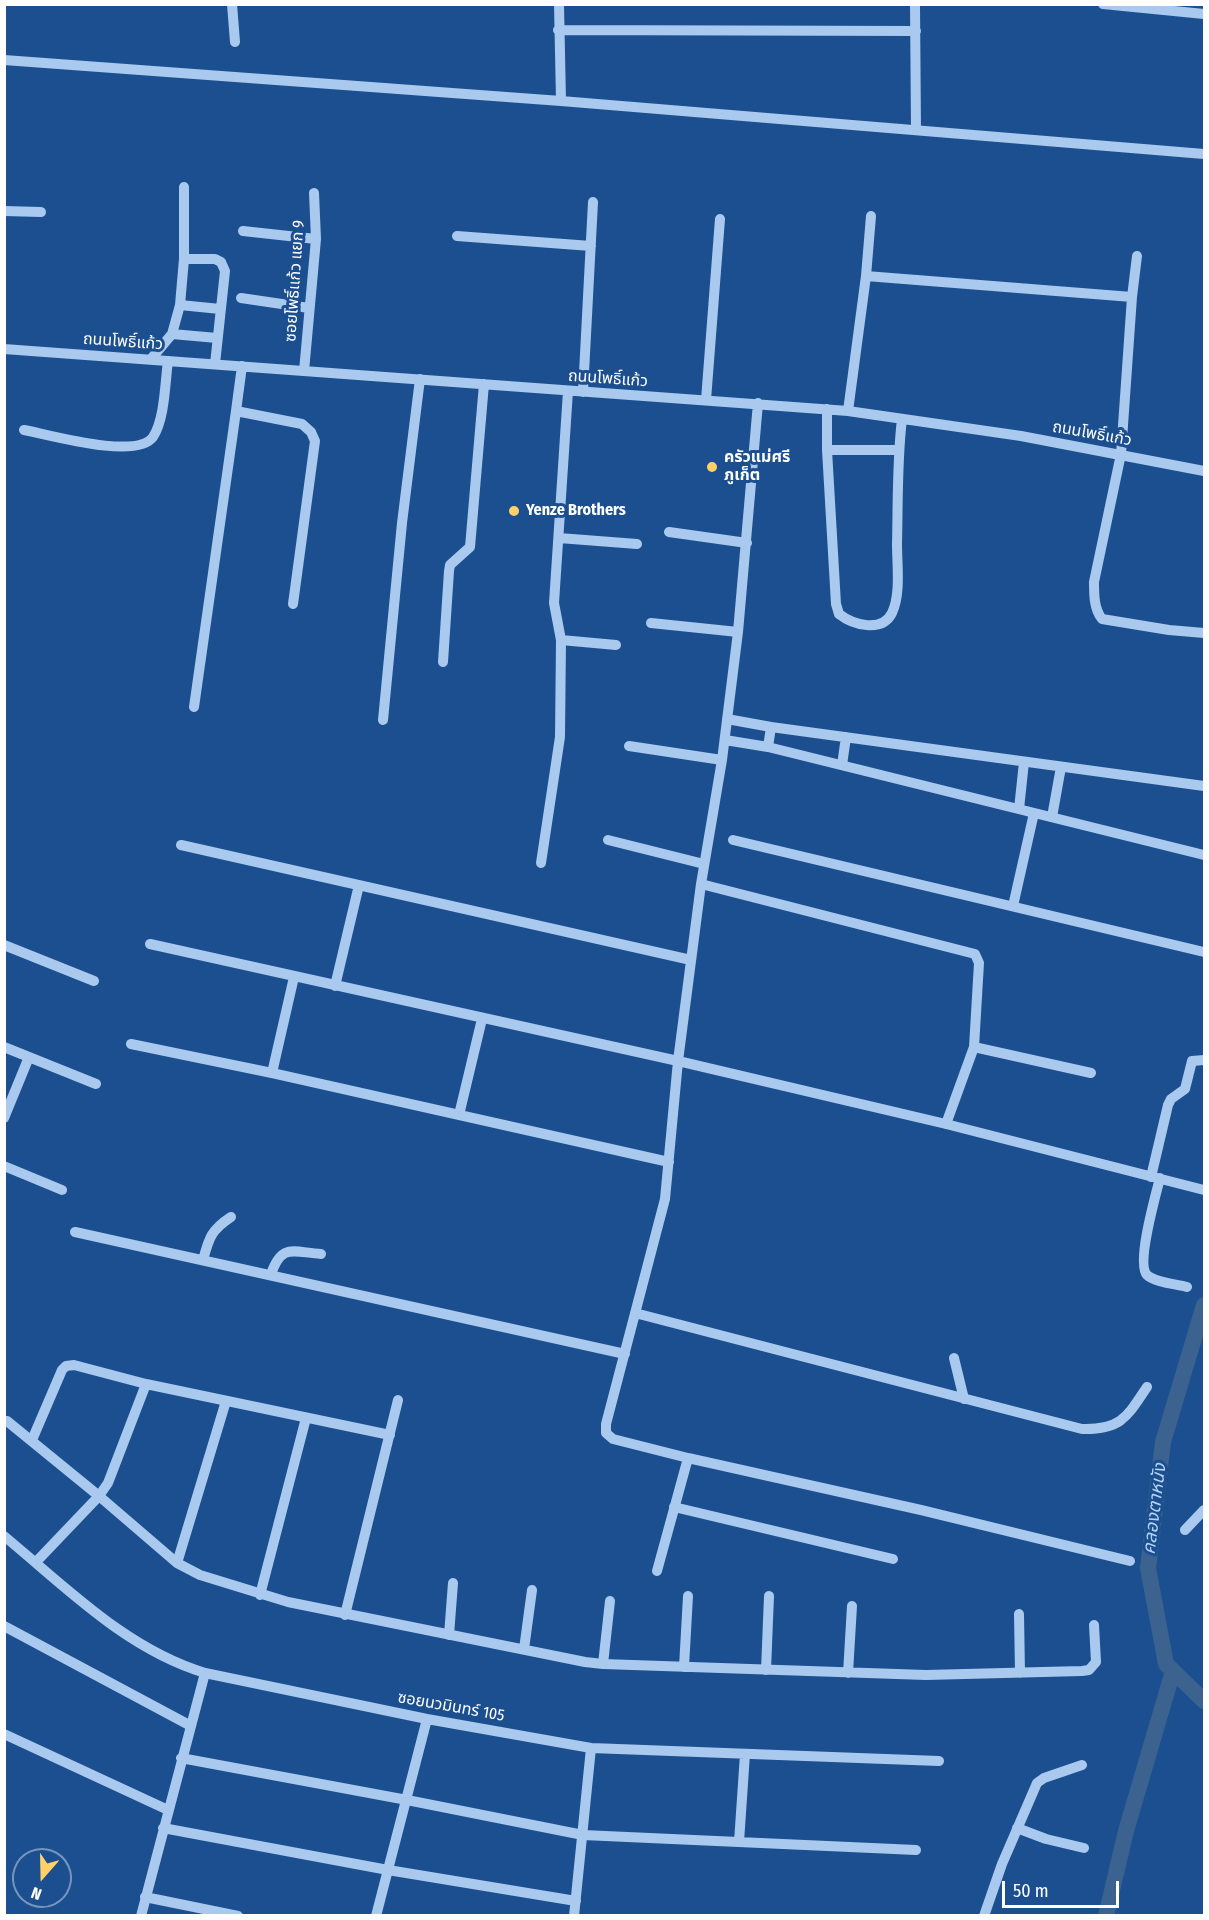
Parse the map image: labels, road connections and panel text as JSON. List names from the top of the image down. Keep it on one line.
{"streets":{"street":["ซอยโพธิ์เเก้ว แยก 9","ถนนโพธิ์แก้ว","ซอยนวมินทร์ 105"]},"crossings":[["ซอยโพธิ์เเก้ว แยก 9","ถนนโพธิ์แก้ว"]],"water":["คลองตาหนัง"],"places":["ครัวแม่ศรี ภูเก็ต","Yenze Brothers"],"scale_bar":"50 m","north":"bottom"}
